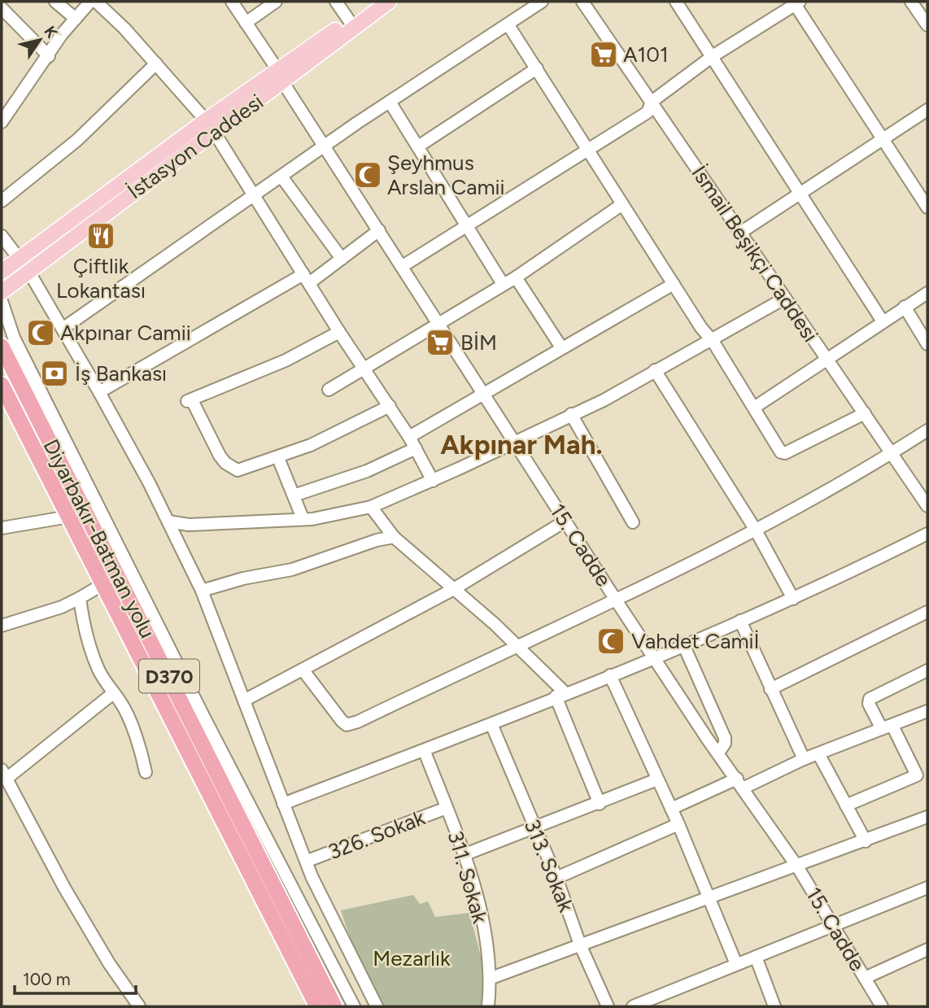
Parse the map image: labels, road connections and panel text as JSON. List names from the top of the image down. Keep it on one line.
{"streets":{"highway":["Diyarbakır-Batman yolu","D370"],"main road":["İstasyon Caddesi"],"street":["İsmail Beşikçi Caddesi","15. Cadde","326. Sokak","313. Sokak","311. Sokak"]},"crossings":[["İstasyon Caddesi","15. Cadde"],["326. Sokak","311. Sokak"]],"districts":["Akpınar Mah."],"parks":["Mezarlık"],"places":{"supermarket":["A101","BİM"],"mosque":["Şeyhmus Arslan Camii","Akpınar Camii","Vahdet Camiİ"],"restaurant":["Çiftlik Lokantası"],"bank":["İş Bankası"]},"scale_bar":"100 m","north":"top right"}
